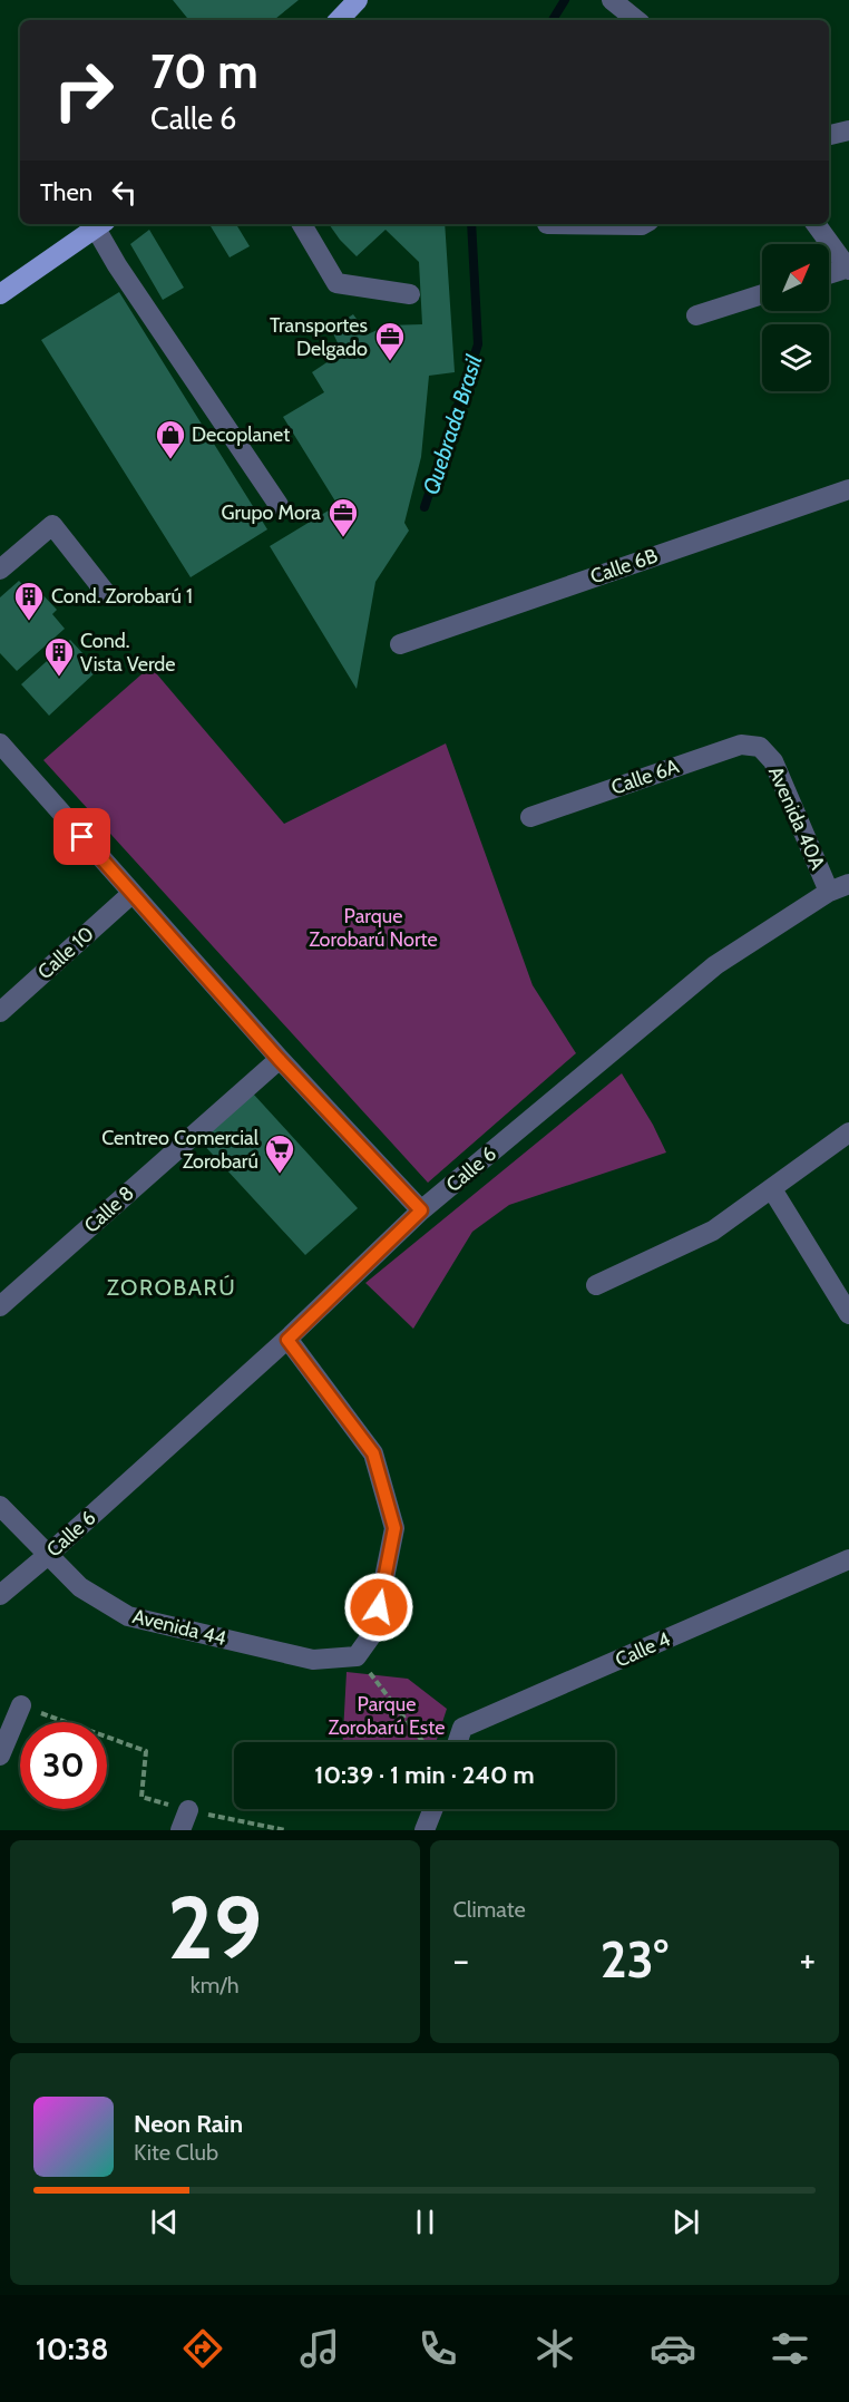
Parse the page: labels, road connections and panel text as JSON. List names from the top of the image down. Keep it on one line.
{"streets":{"street":["Calle 6B","Calle 6A","Avenida 40A","Calle 10","Calle 6","Calle 8","Avenida 44","Calle 4"]},"crossings":[["Calle 6A","Avenida 40A"],["Avenida 40A","Calle 6"],["Calle 6","Avenida 44"]],"districts":["ZOROBARÚ"],"water":["Quebrada Brasil"],"parks":["Parque Zorobarú Norte","Parque Zorobarú Este"],"places":{"office":["Transportes Delgado","Grupo Mora"],"shop":["Decoplanet"],"building":["Cond. Zorobarú 1","Cond. Vista Verde"],"supermarket":["Centreo Comercial Zorobarú"]},"north":"top right","page":{"turn":["70 m","Calle 6"],"then":"Then","limit":"30","trip":"10:39 · 1 min · 240 m","tile":[["29","km/h"],"Climate"],"heat":["−","23°","+"],"song":["Neon Rain","Kite Club"],"tabs":"10:38"}}
